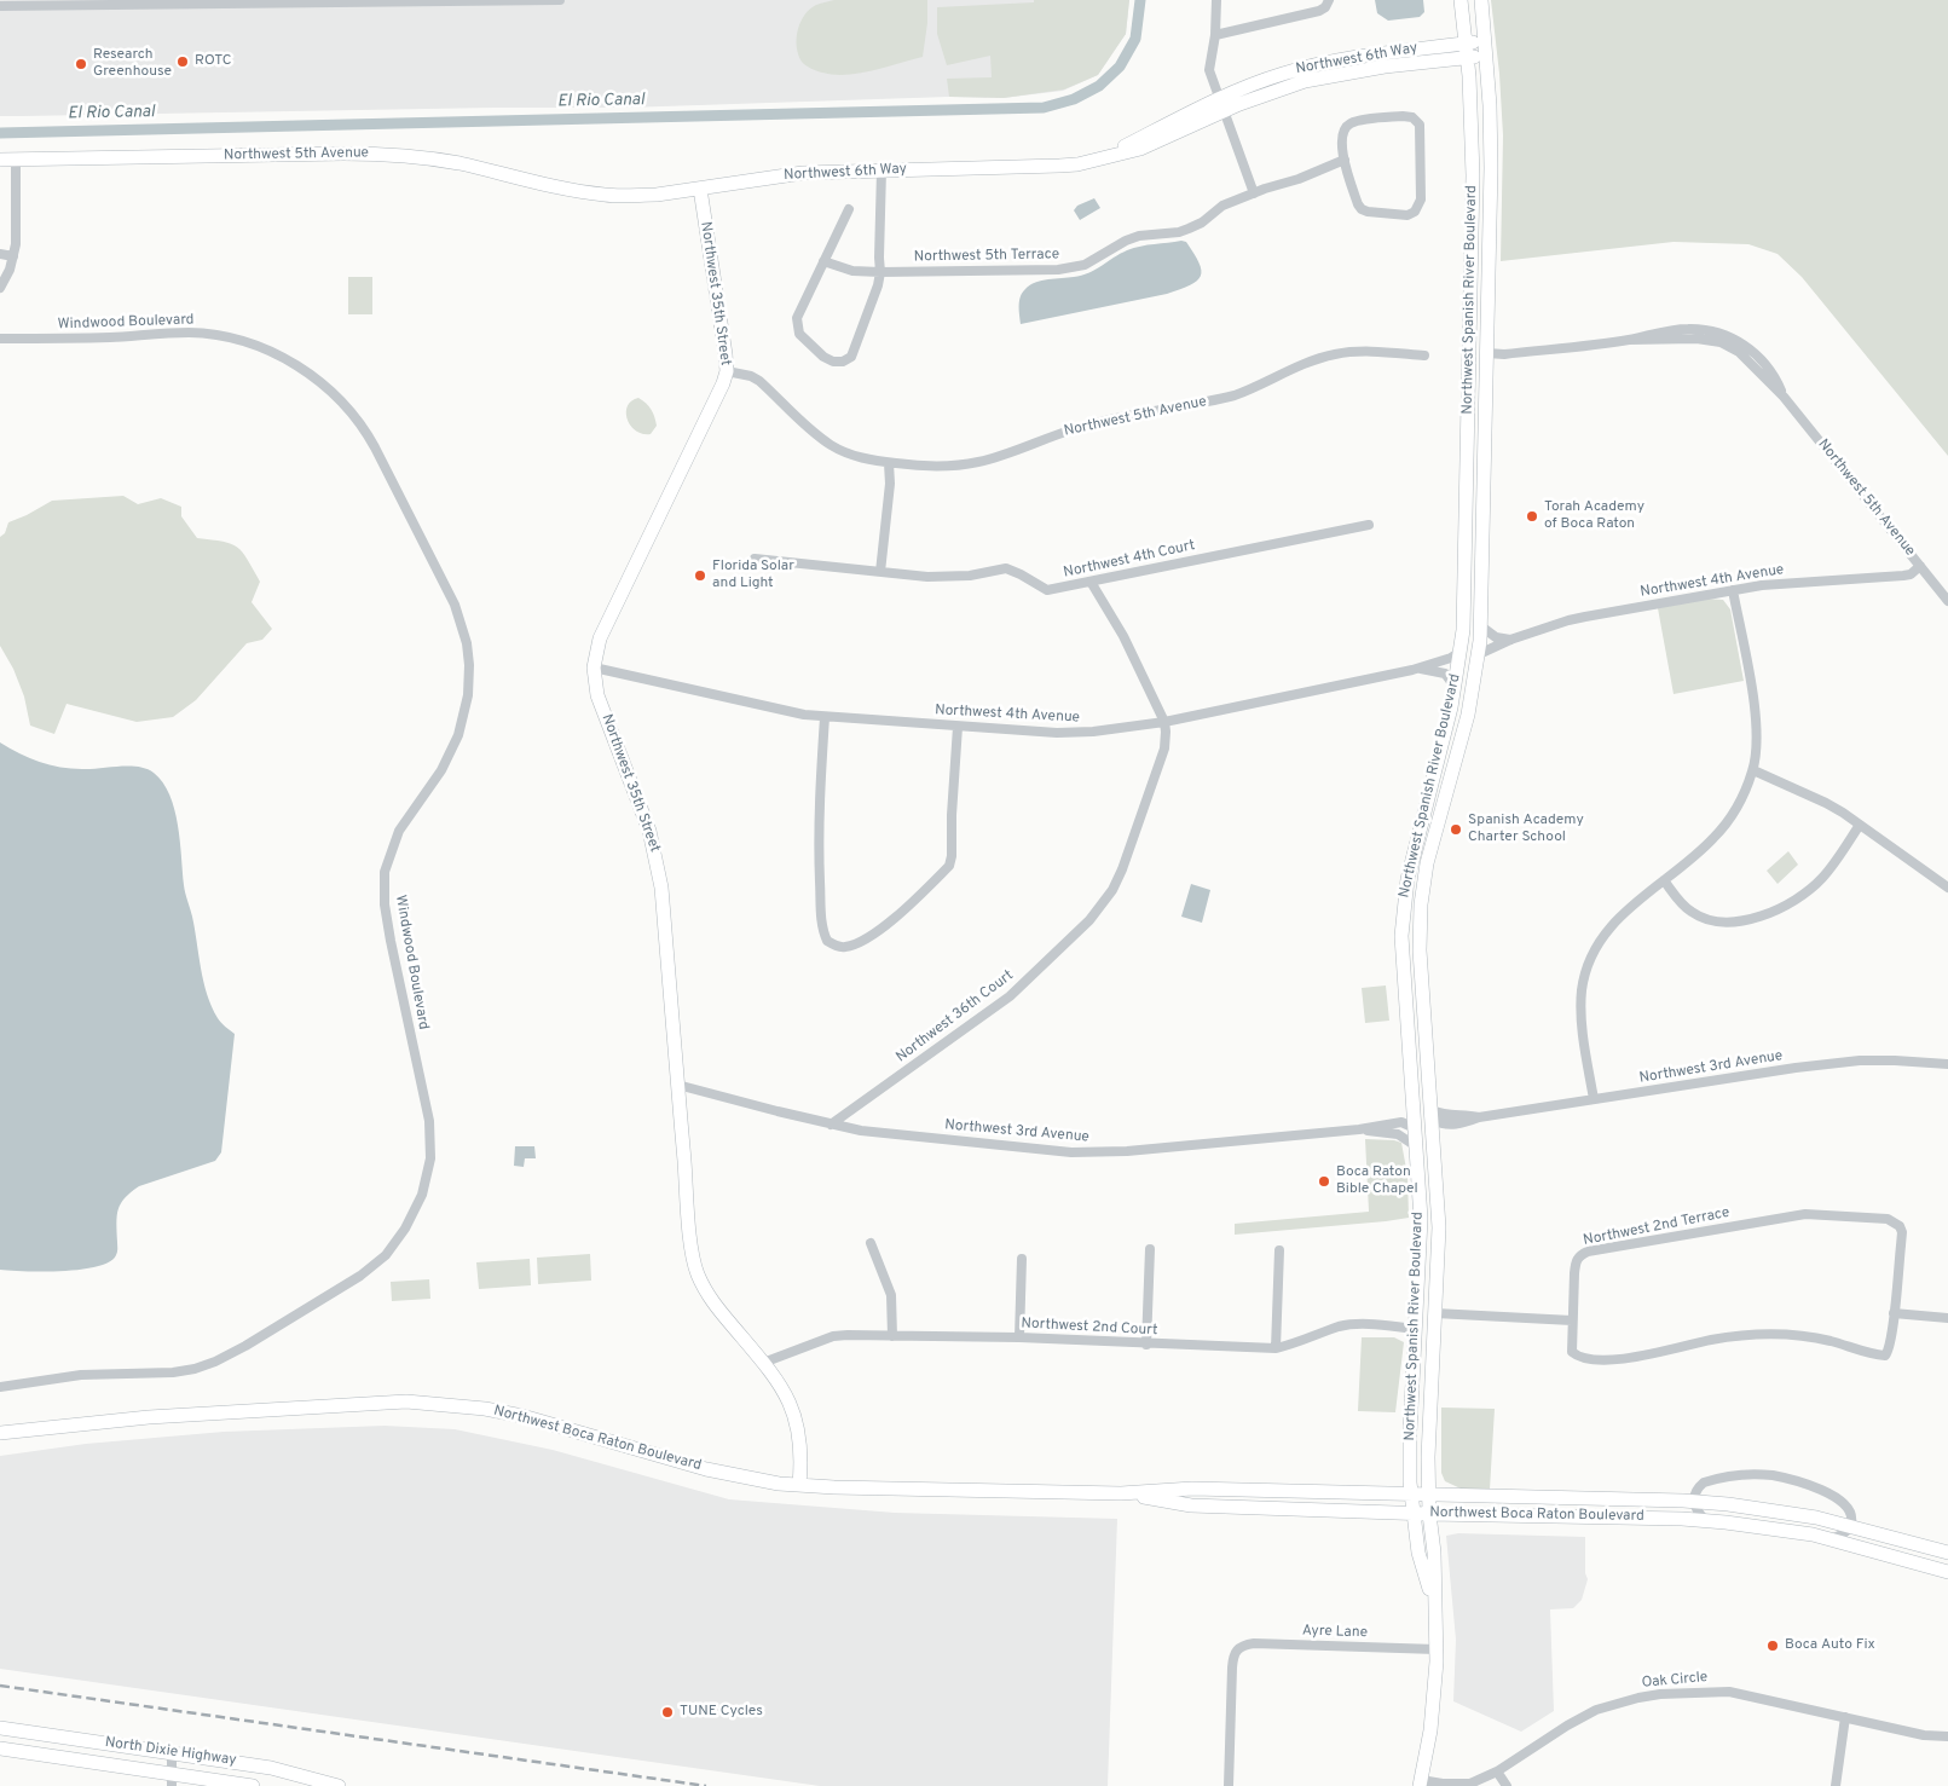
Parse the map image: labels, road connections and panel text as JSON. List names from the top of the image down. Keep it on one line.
{"streets":{"street":["Northwest 6th Way","Northwest 5th Avenue","Northwest 5th Terrace","Northwest 35th Street","Northwest Spanish River Boulevard","Windwood Boulevard","Northwest 4th Court","Northwest 4th Avenue","Northwest 36th Court","Northwest 3rd Avenue","Northwest 2nd Terrace","Northwest 2nd Court","Northwest Boca Raton Boulevard","Ayre Lane","Oak Circle","North Dixie Highway"]},"crossings":[["Northwest 6th Way","Northwest 5th Avenue"],["Northwest 6th Way","Northwest 35th Street"],["Northwest 6th Way","Northwest Spanish River Boulevard"],["Northwest 5th Avenue","Northwest 35th Street"],["Northwest 5th Avenue","Northwest Spanish River Boulevard"],["Northwest 5th Avenue","Northwest 4th Avenue"],["Northwest 35th Street","Northwest 4th Avenue"],["Northwest 35th Street","Northwest 3rd Avenue"],["Northwest 35th Street","Northwest 2nd Court"],["Northwest 35th Street","Northwest Boca Raton Boulevard"],["Northwest Spanish River Boulevard","Northwest 4th Avenue"],["Northwest Spanish River Boulevard","Northwest 3rd Avenue"],["Northwest Spanish River Boulevard","Northwest 2nd Court"],["Northwest Spanish River Boulevard","Northwest Boca Raton Boulevard"],["Northwest Spanish River Boulevard","Ayre Lane"],["Northwest Spanish River Boulevard","Oak Circle"],["Northwest 4th Avenue","Northwest 36th Court"],["Northwest 36th Court","Northwest 3rd Avenue"]],"water":["El Rio Canal"],"places":["ROTC","Research Greenhouse","Torah Academy of Boca Raton","Florida Solar and Light","Spanish Academy Charter School","Boca Raton Bible Chapel","Boca Auto Fix","TUNE Cycles"]}
